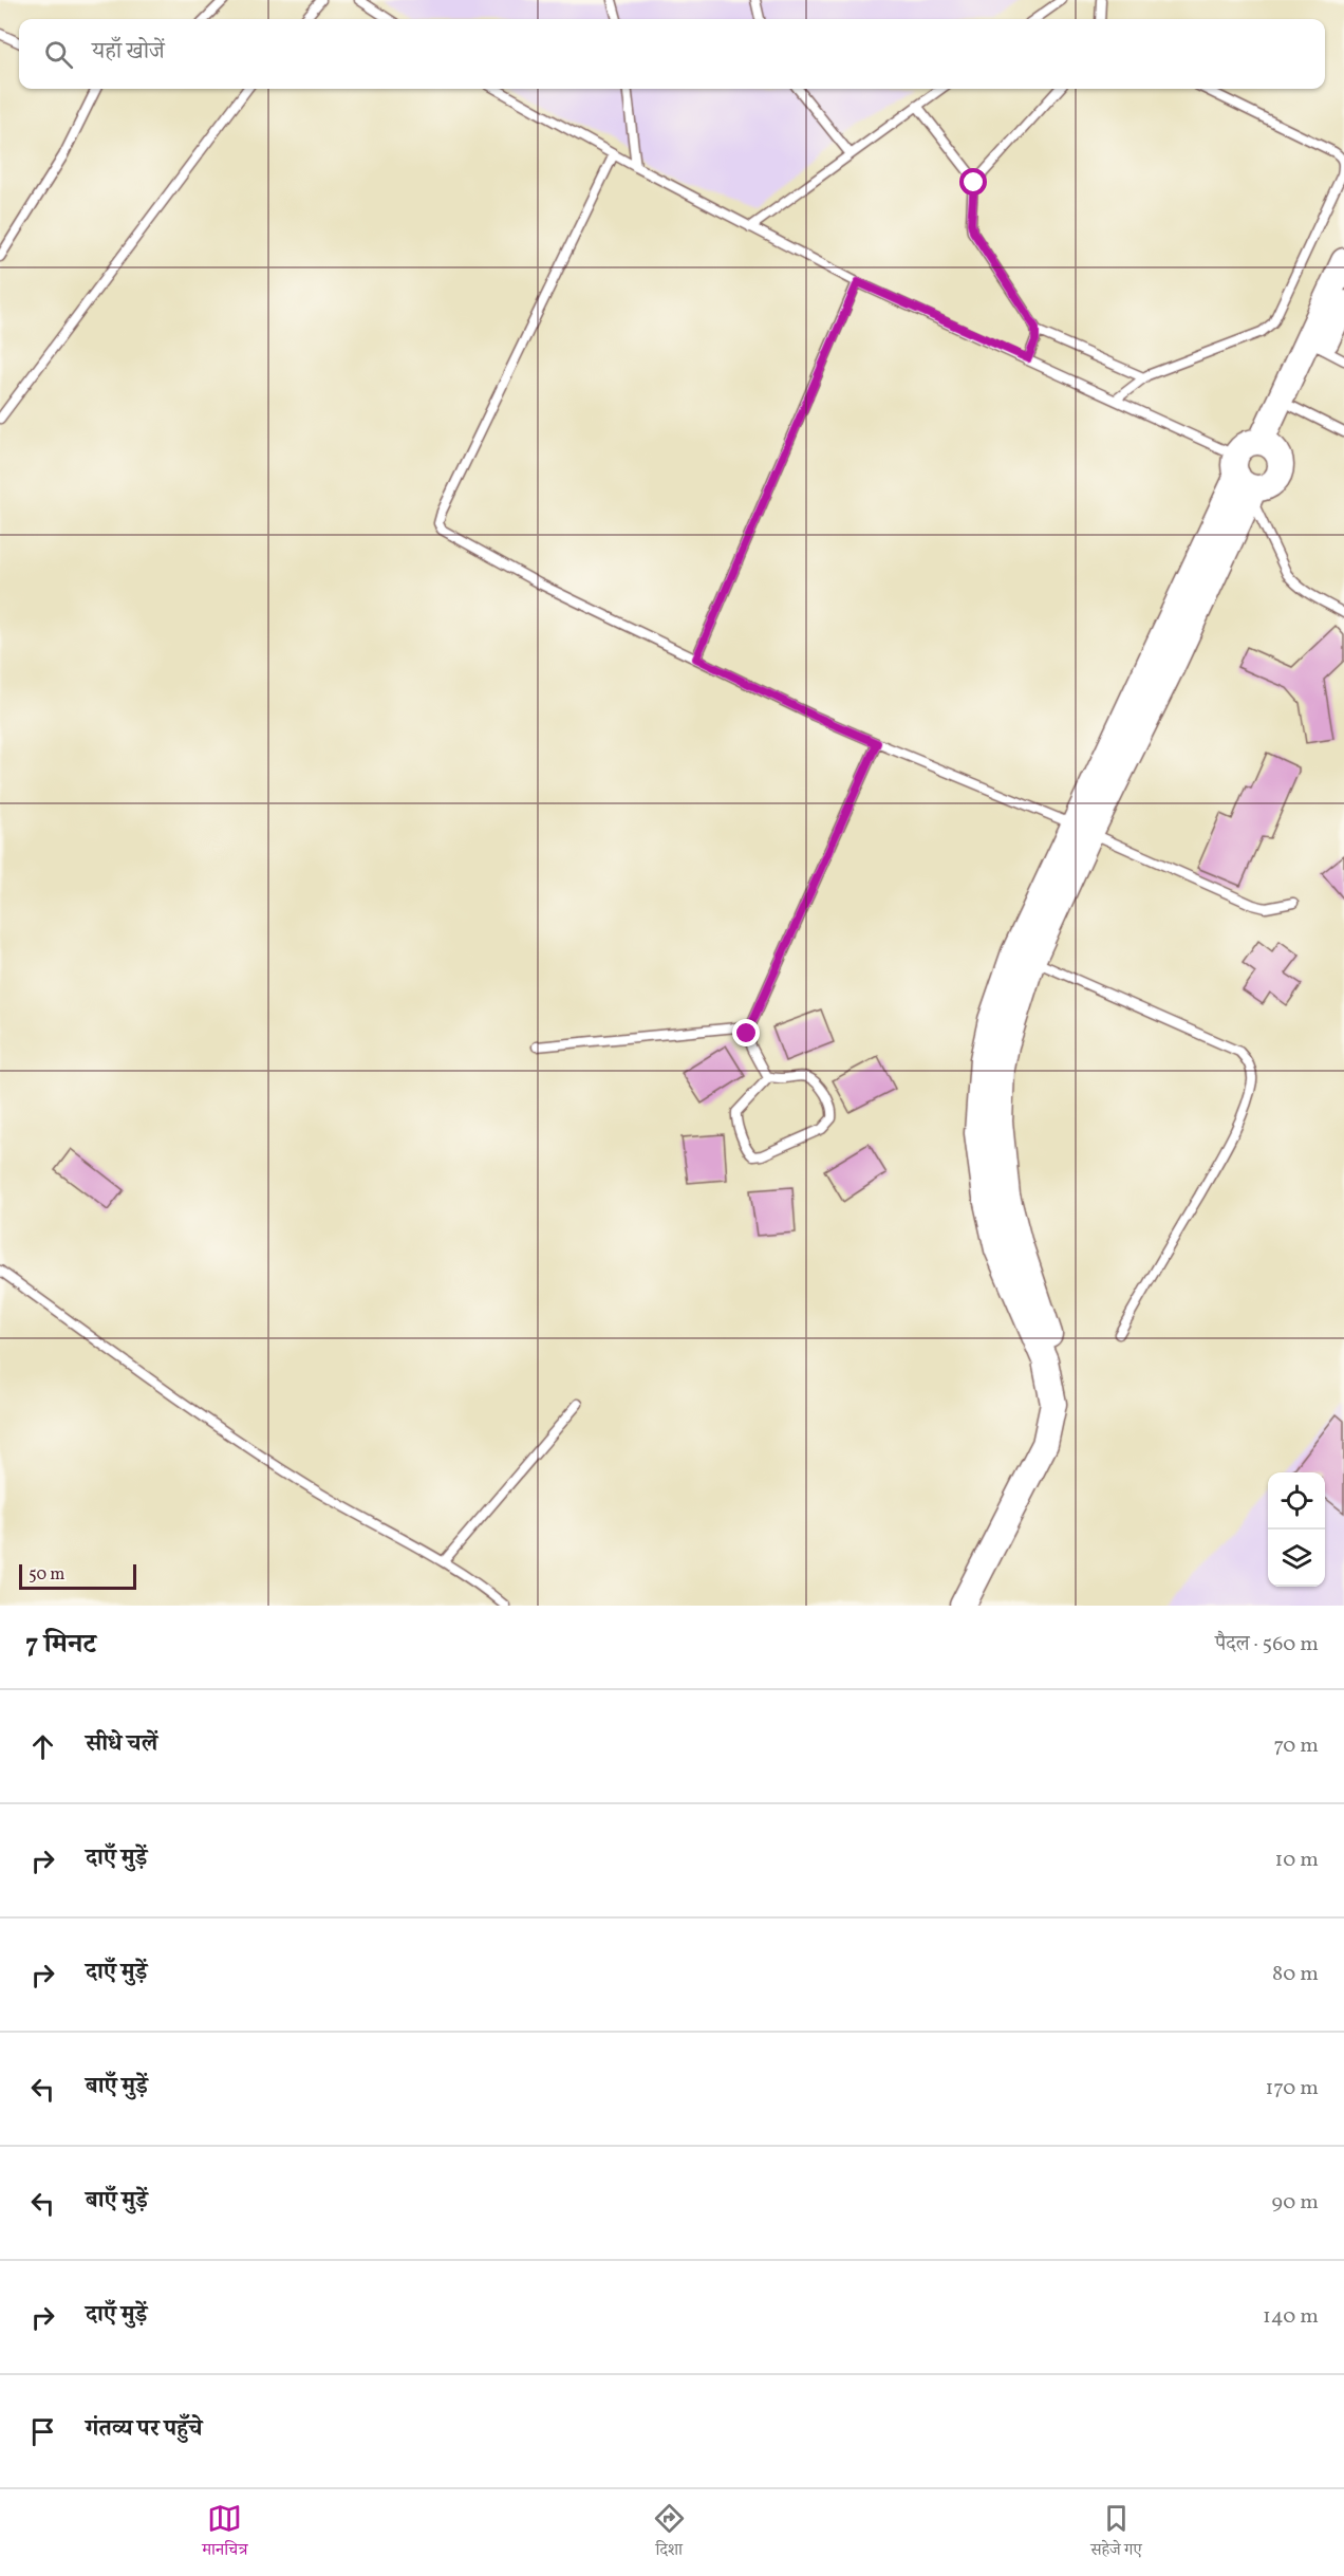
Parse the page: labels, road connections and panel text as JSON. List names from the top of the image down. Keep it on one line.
{"scale_bar":"50 m","page":{"search":"यहाँ खोजें","scale":"50 m","heading":["7 मिनट","पैदल · 560 m"],"list":[["सीधे चलें","70 m"],["दाएँ मुड़ें","10 m"],["दाएँ मुड़ें","80 m"],["बाएँ मुड़ें","170 m"],["बाएँ मुड़ें","90 m"],["दाएँ मुड़ें","140 m"],"गंतव्य पर पहुँचे"],"nav":["मानचित्र","दिशा","सहेजे गए"]}}
